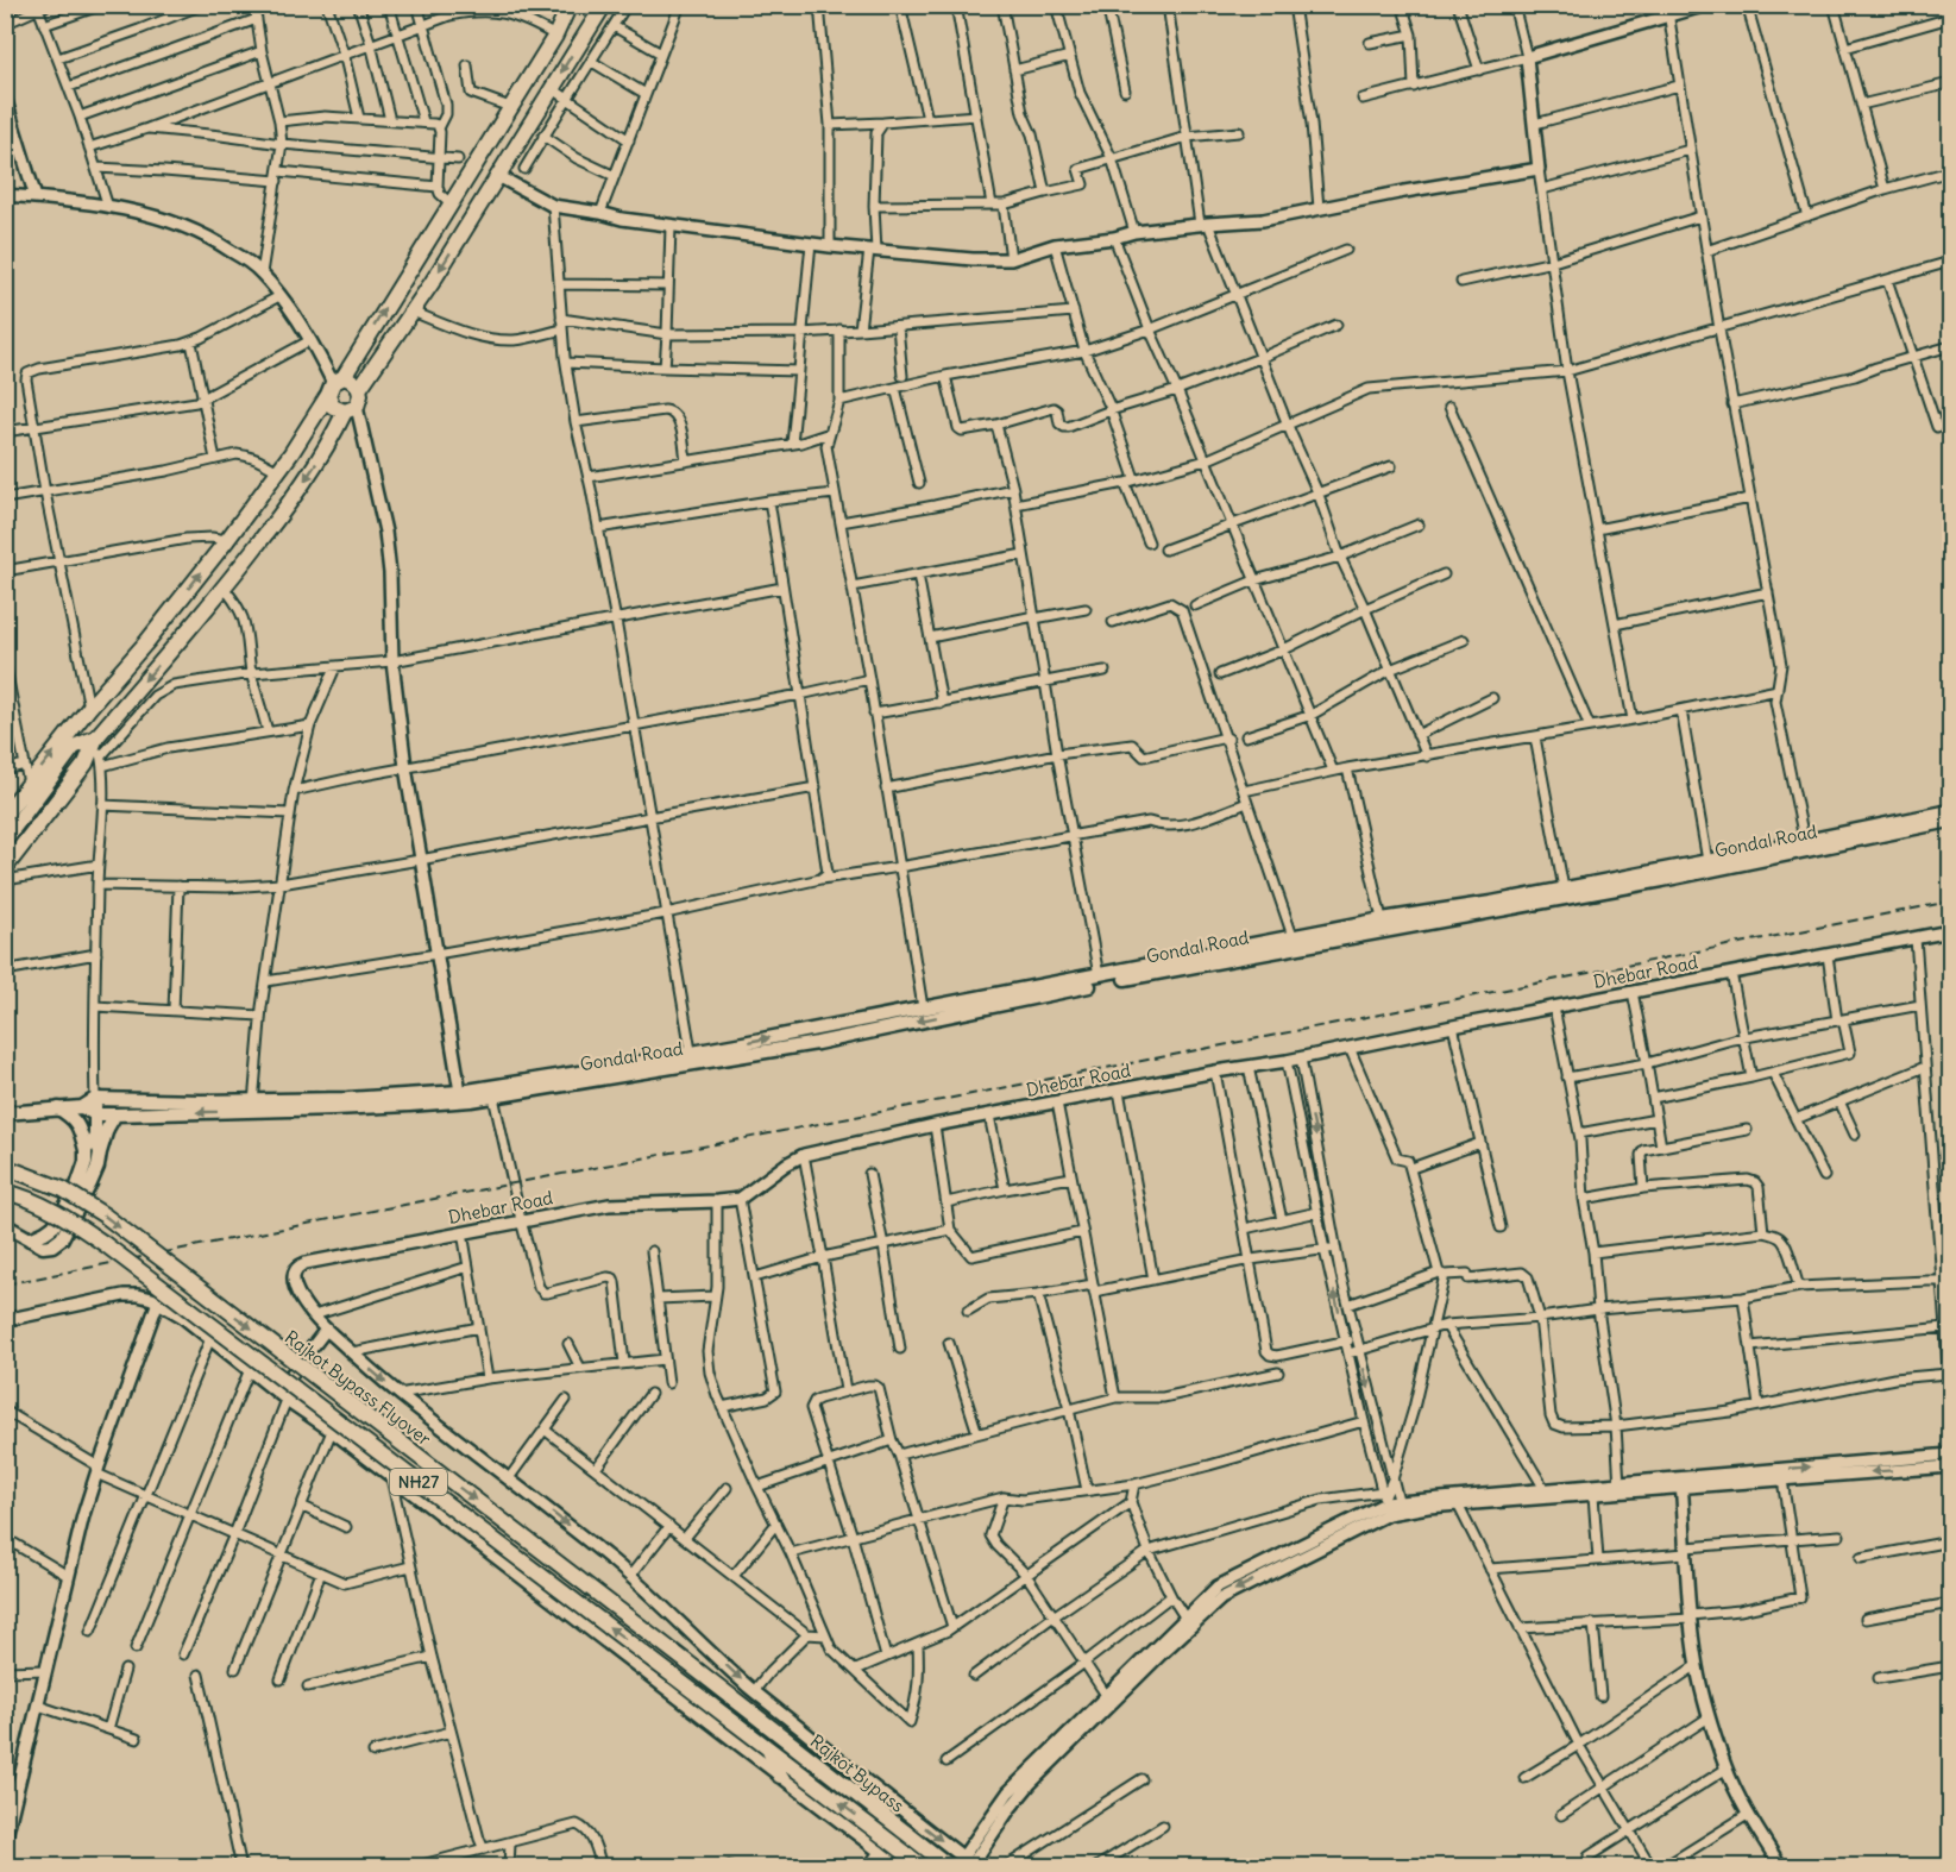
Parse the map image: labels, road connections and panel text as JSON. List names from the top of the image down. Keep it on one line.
{"streets":{"highway":["Rajkot Bypass Flyover","NH27","Rajkot Bypass"],"main road":["Gondal Road"],"street":["Dhebar Road"]},"crossings":[["Rajkot Bypass Flyover","Rajkot Bypass"],["NH27","Rajkot Bypass"]]}
